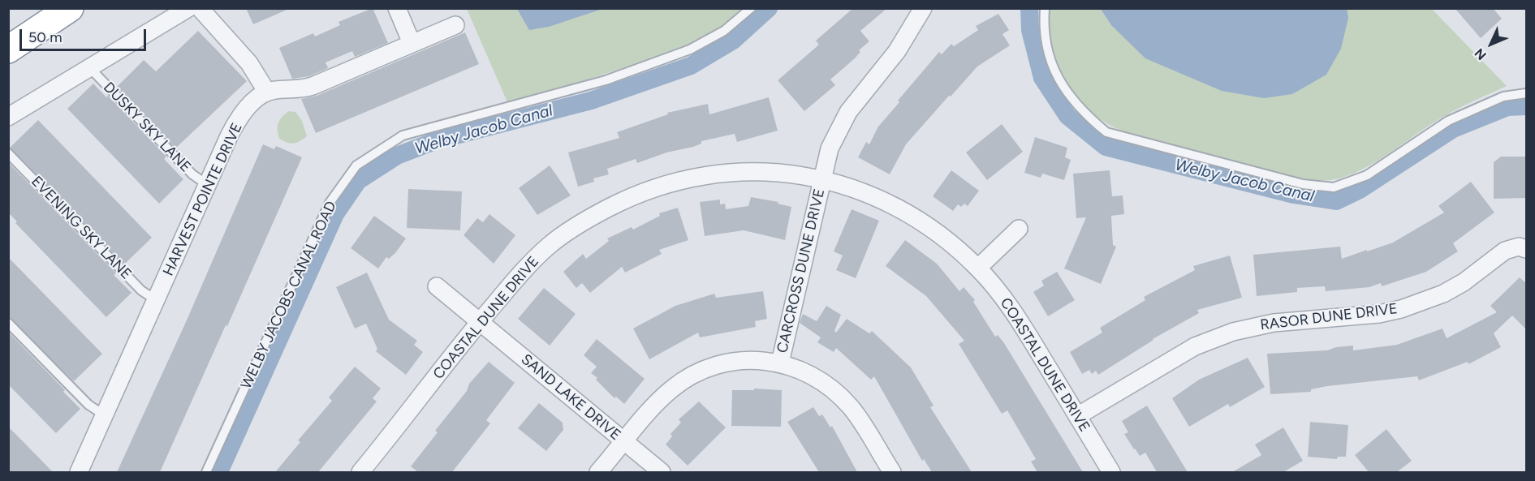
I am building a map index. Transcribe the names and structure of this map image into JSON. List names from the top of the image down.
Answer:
{
  "streets": {
    "street": [
      "HARVEST POINTE DRIVE",
      "CARCROSS DUNE DRIVE",
      "RASOR DUNE DRIVE",
      "COASTAL DUNE DRIVE",
      "SAND LAKE DRIVE"
    ],
    "lane": ["DUSKY SKY LANE", "EVENING SKY LANE", "WELBY JACOBS CANAL ROAD"]
  },
  "crossings": [
    ["DUSKY SKY LANE", "HARVEST POINTE DRIVE"],
    ["HARVEST POINTE DRIVE", "EVENING SKY LANE"],
    ["CARCROSS DUNE DRIVE", "COASTAL DUNE DRIVE"],
    ["RASOR DUNE DRIVE", "COASTAL DUNE DRIVE"],
    ["COASTAL DUNE DRIVE", "SAND LAKE DRIVE"]
  ],
  "water": ["Welby Jacob Canal"],
  "scale_bar": "50 m",
  "north": "bottom left"
}
